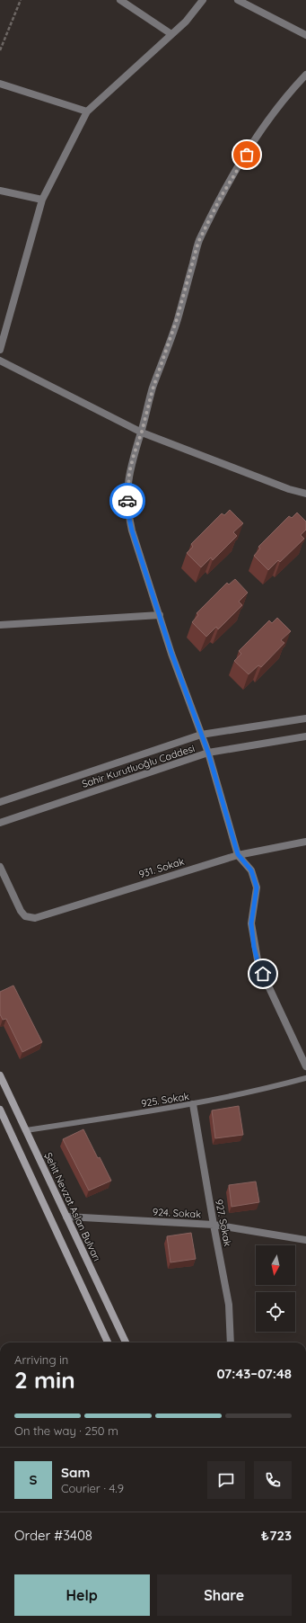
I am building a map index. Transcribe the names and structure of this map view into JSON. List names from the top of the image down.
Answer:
{
  "streets": {
    "main road": ["Şehit Nevzat Aslan Bulvarı"],
    "street": [
      "Sahir Kurutluoğlu Caddesi",
      "931. Sokak",
      "924. Sokak",
      "927. Sokak"
    ],
    "lane": ["925. Sokak"]
  },
  "crossings": [
    ["925. Sokak", "Şehit Nevzat Aslan Bulvarı"],
    ["925. Sokak", "927. Sokak"],
    ["Şehit Nevzat Aslan Bulvarı", "924. Sokak"],
    ["924. Sokak", "927. Sokak"]
  ],
  "north": "bottom",
  "page": {
    "heading": ["2 min", "Arriving in", "07:43–07:48"],
    "panel": [
      "Sam",
      "Courier · 4.9",
      "Order #3408",
      "₺723"
    ],
    "bar": "On the way · 250 m",
    "round": "S",
    "buttons": ["Help", "Share"]
  }
}
